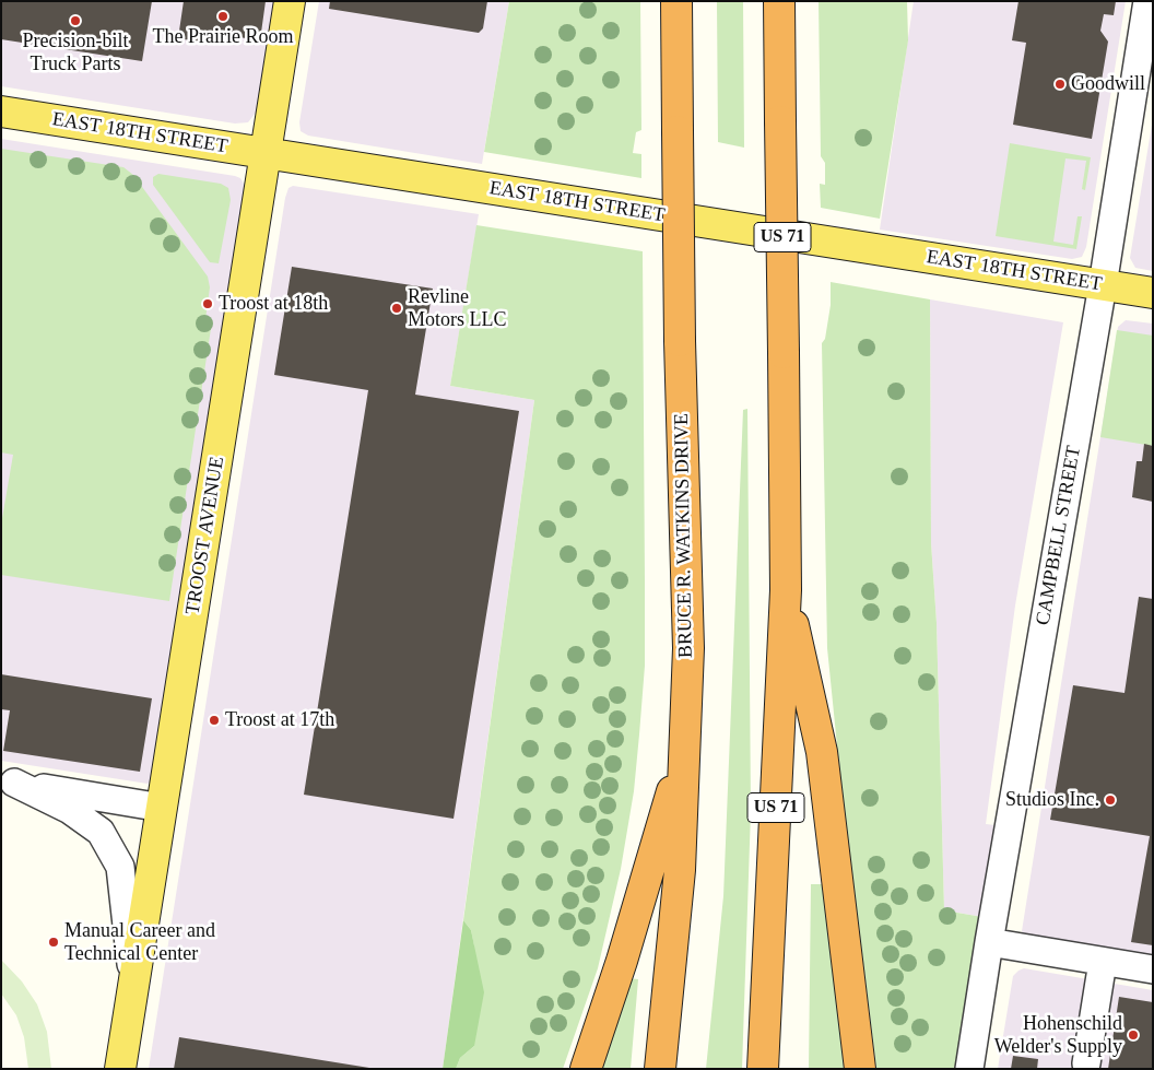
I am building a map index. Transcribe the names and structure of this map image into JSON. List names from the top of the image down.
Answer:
{
  "streets": {
    "highway": ["US 71", "BRUCE R. WATKINS DRIVE"],
    "main road": ["EAST 18TH STREET", "TROOST AVENUE"],
    "street": ["CAMPBELL STREET"]
  },
  "crossings": [
    ["EAST 18TH STREET", "TROOST AVENUE"],
    ["EAST 18TH STREET", "CAMPBELL STREET"]
  ],
  "places": [
    "The Prairie Room",
    "Precision-bilt Truck Parts",
    "Goodwill",
    "Troost at 18th",
    "Revline Motors LLC",
    "Troost at 17th",
    "Studios Inc.",
    "Manual Career and Technical Center",
    "Hohenschild Welder's Supply"
  ]
}
